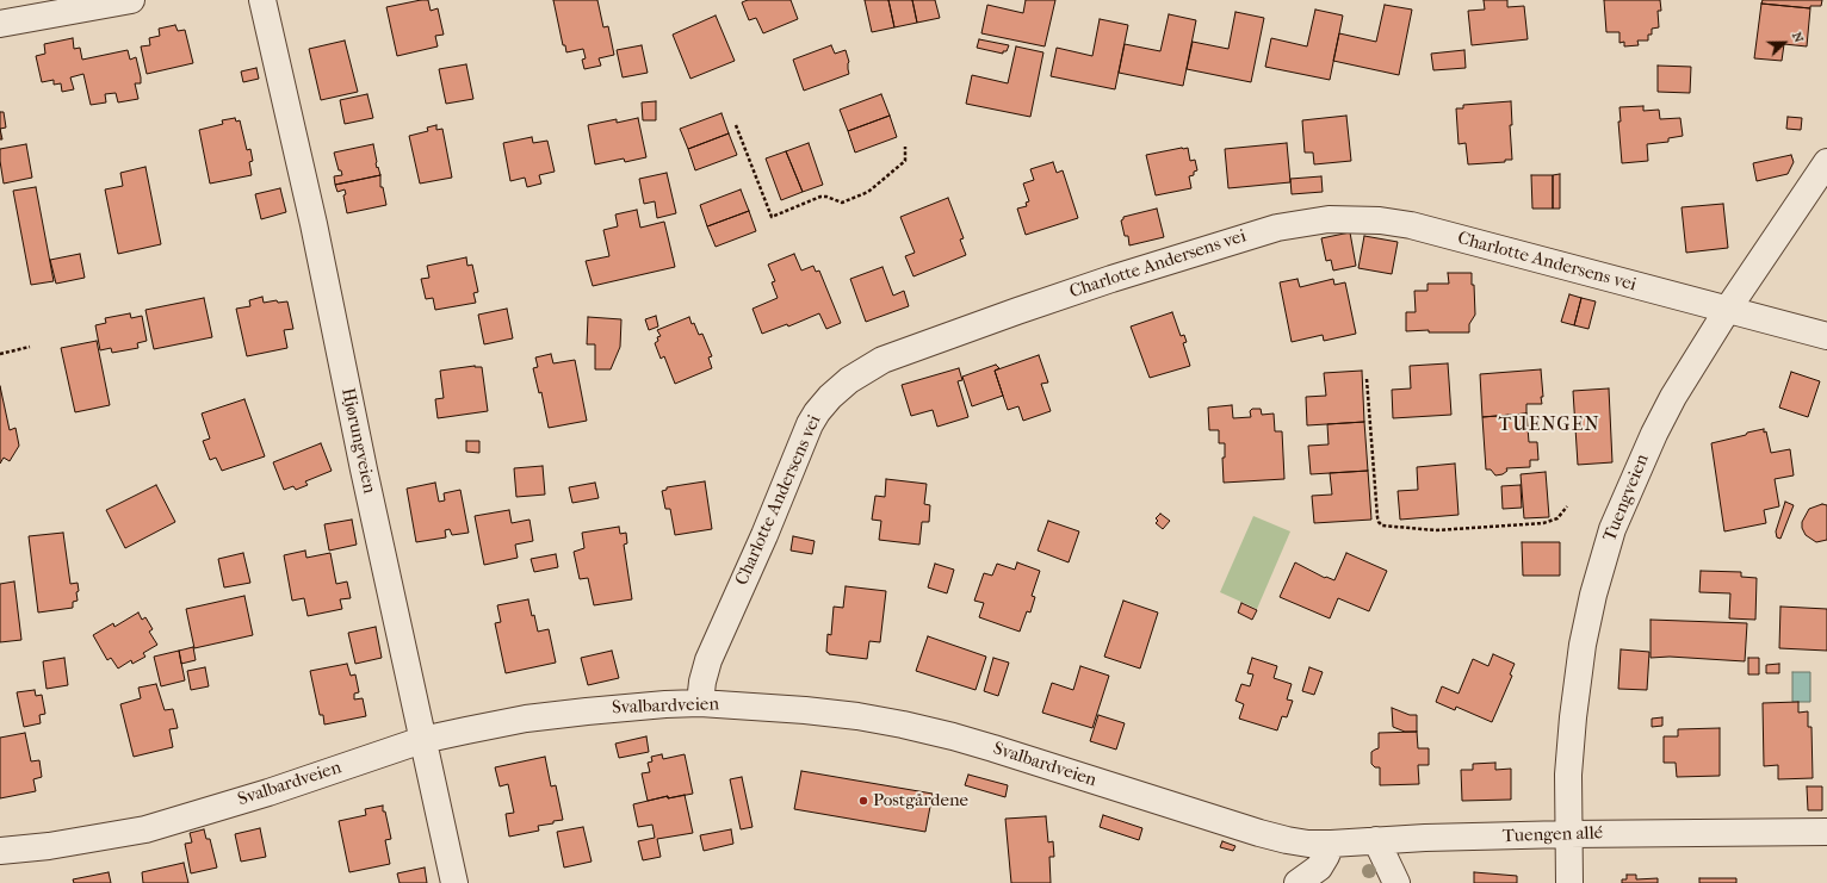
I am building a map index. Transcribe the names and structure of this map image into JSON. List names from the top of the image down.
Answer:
{
  "streets": {
    "street": [
      "Charlotte Andersens vei",
      "Hjørungveien",
      "Tuengveien",
      "Svalbardveien",
      "Tuengen allé"
    ]
  },
  "crossings": [
    ["Charlotte Andersens vei", "Tuengveien"],
    ["Charlotte Andersens vei", "Svalbardveien"],
    ["Hjørungveien", "Svalbardveien"],
    ["Tuengveien", "Tuengen allé"],
    ["Svalbardveien", "Tuengen allé"]
  ],
  "districts": ["TUENGEN"],
  "places": ["Postgårdene"],
  "north": "right"
}
